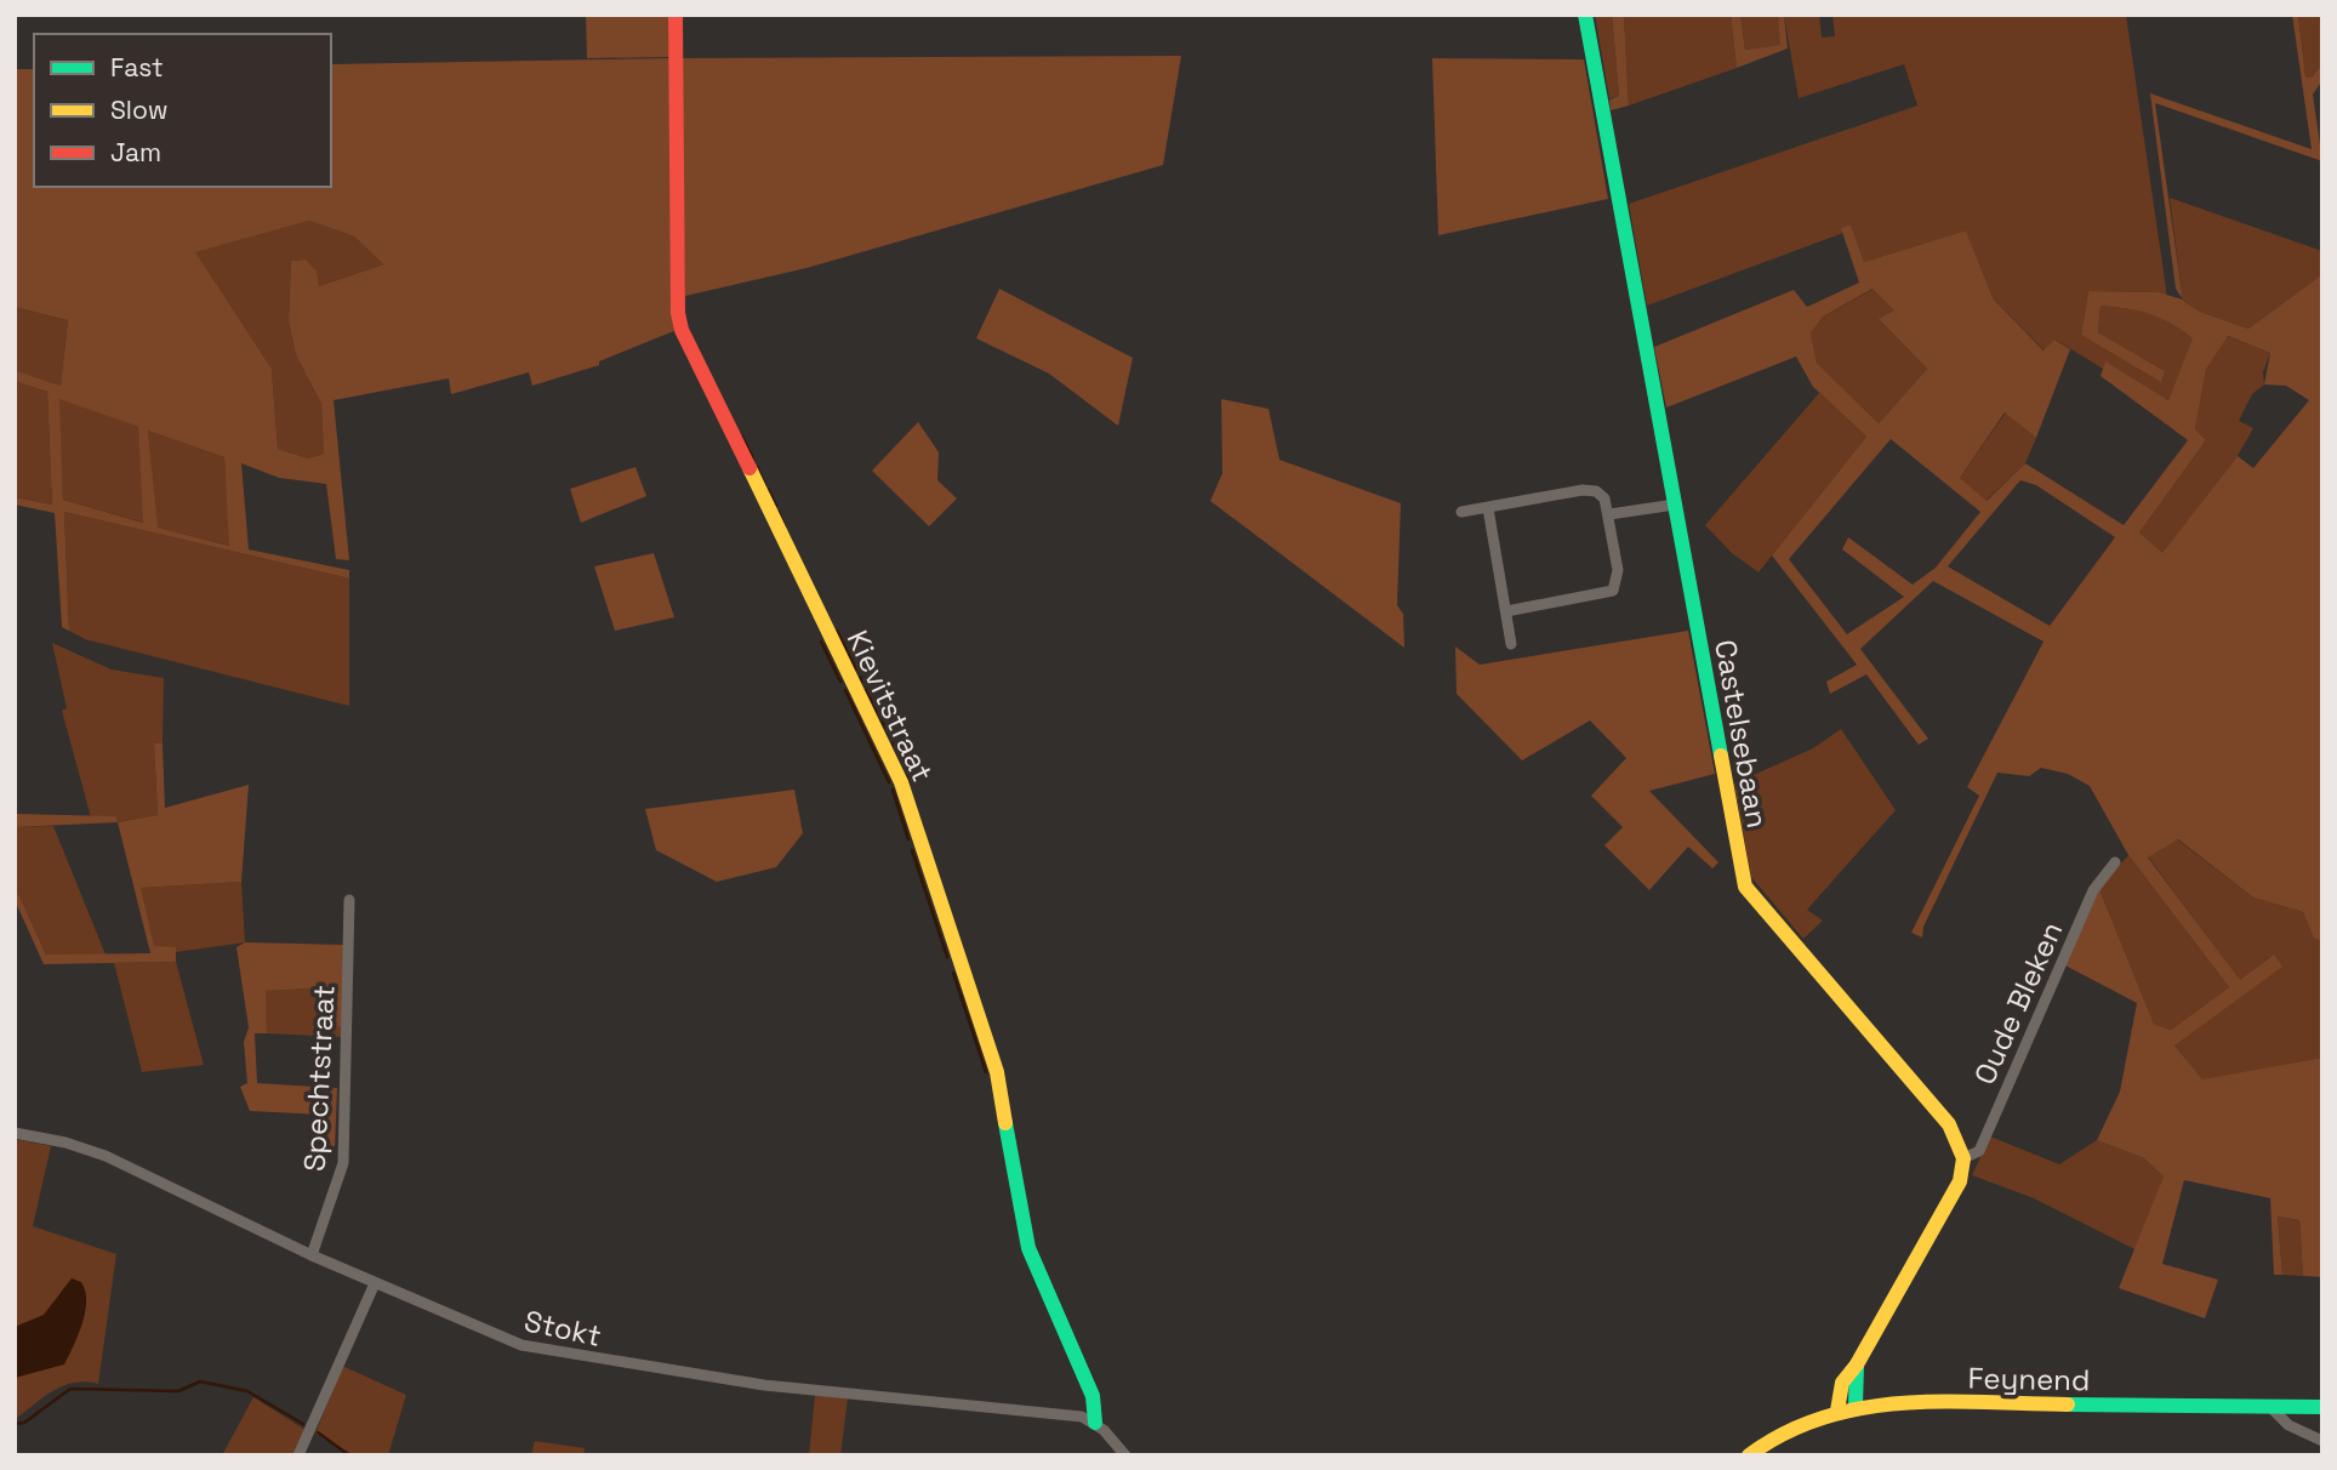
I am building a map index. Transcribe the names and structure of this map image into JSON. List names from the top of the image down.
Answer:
{
  "streets": {
    "street": [
      "Kievitstraat",
      "Castelsebaan",
      "Oude Bleken",
      "Spechtstraat",
      "Stokt",
      "Feynend"
    ]
  },
  "crossings": [
    ["Kievitstraat", "Stokt"],
    ["Castelsebaan", "Oude Bleken"],
    ["Spechtstraat", "Stokt"]
  ],
  "legend": ["Fast", "Slow", "Jam"]
}
